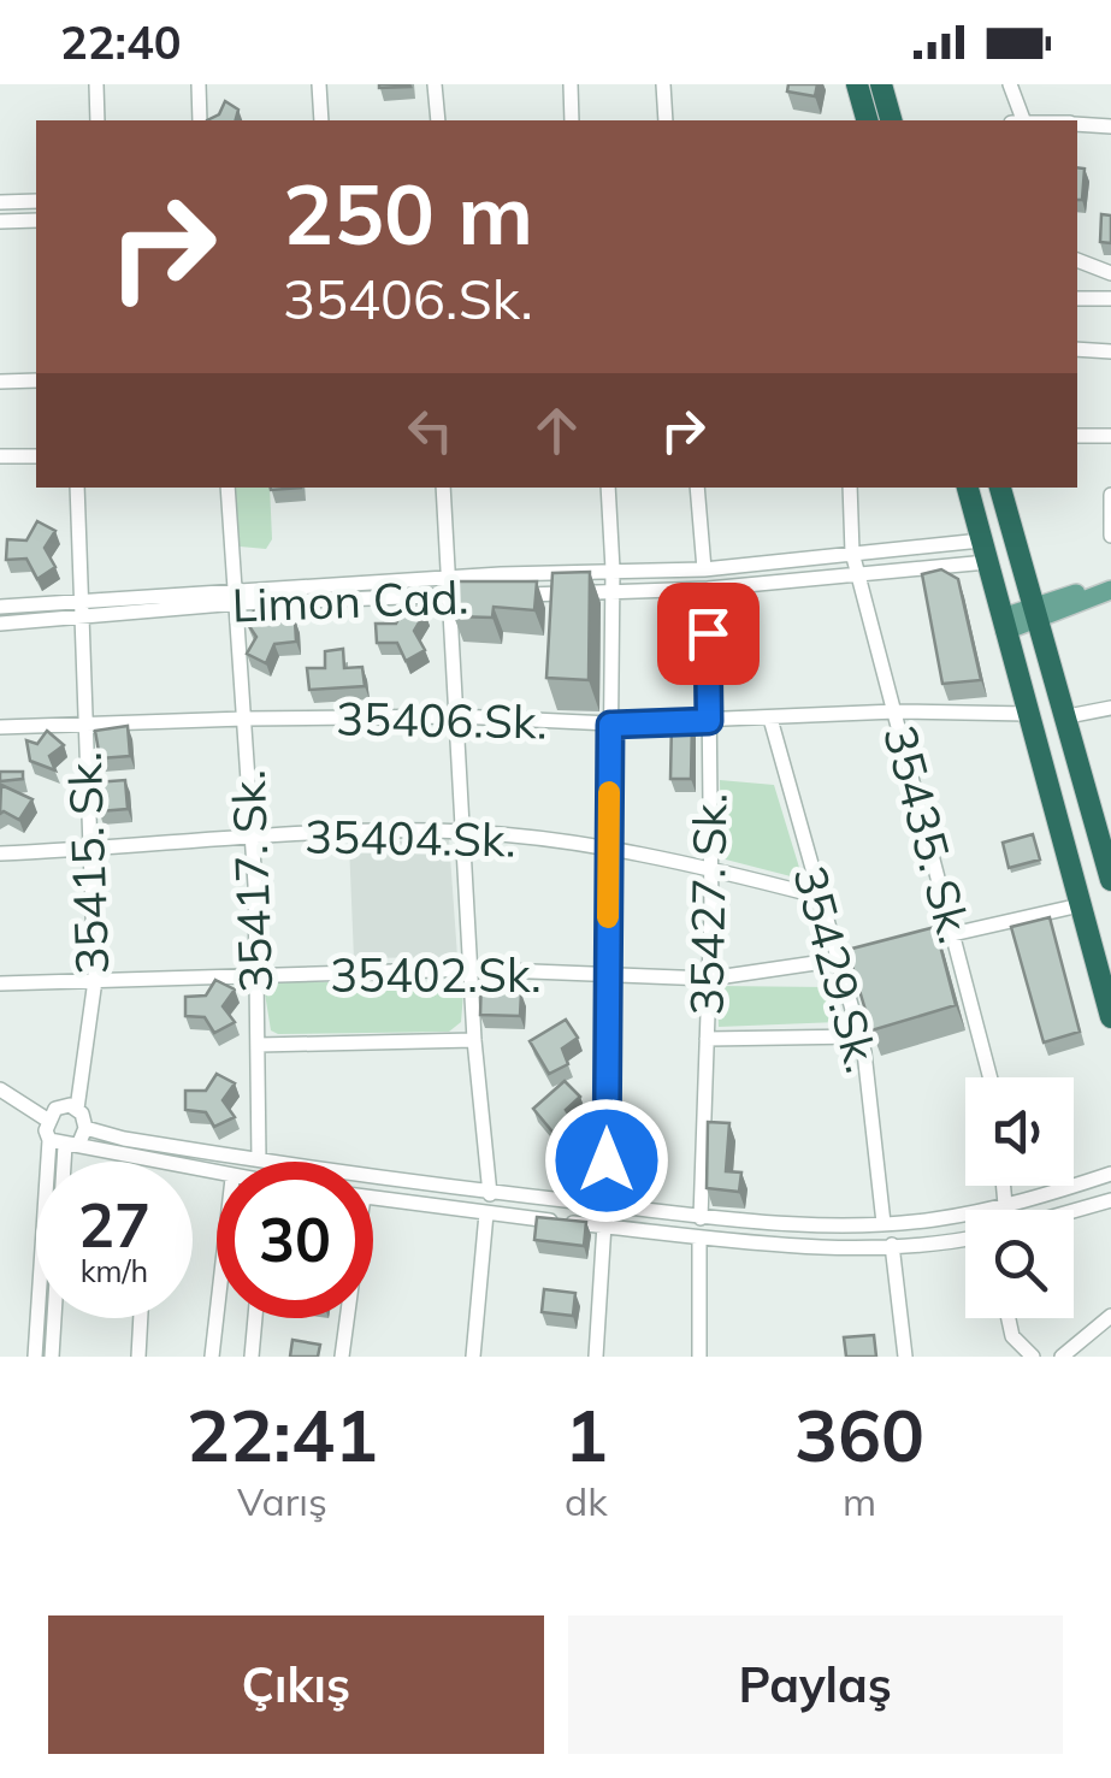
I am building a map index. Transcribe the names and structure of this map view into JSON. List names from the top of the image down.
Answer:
{
  "streets": {
    "street": [
      "Limon Cad.",
      "35406.Sk.",
      "35435. Sk.",
      "35404.Sk.",
      "35415. Sk.",
      "35417. Sk.",
      "35427. Sk.",
      "35429.Sk.",
      "35402.Sk."
    ]
  },
  "crossings": [
    ["Limon Cad.", "35435. Sk."],
    ["Limon Cad.", "35415. Sk."],
    ["Limon Cad.", "35417. Sk."],
    ["Limon Cad.", "35427. Sk."],
    ["35406.Sk.", "35435. Sk."],
    ["35406.Sk.", "35415. Sk."],
    ["35406.Sk.", "35417. Sk."],
    ["35406.Sk.", "35427. Sk."],
    ["35406.Sk.", "35429.Sk."],
    ["35404.Sk.", "35415. Sk."],
    ["35404.Sk.", "35417. Sk."],
    ["35404.Sk.", "35427. Sk."],
    ["35404.Sk.", "35429.Sk."],
    ["35415. Sk.", "35402.Sk."],
    ["35417. Sk.", "35402.Sk."],
    ["35427. Sk.", "35402.Sk."],
    ["35429.Sk.", "35402.Sk."]
  ],
  "page": {
    "status": "22:40",
    "turn": ["250 m", "35406.Sk."],
    "speed": "27 km/h",
    "limit": "30",
    "eta": [
      "22:41",
      "Varış",
      "1",
      "dk",
      "360",
      "m"
    ],
    "buttons": ["Çıkış", "Paylaş"]
  }
}
